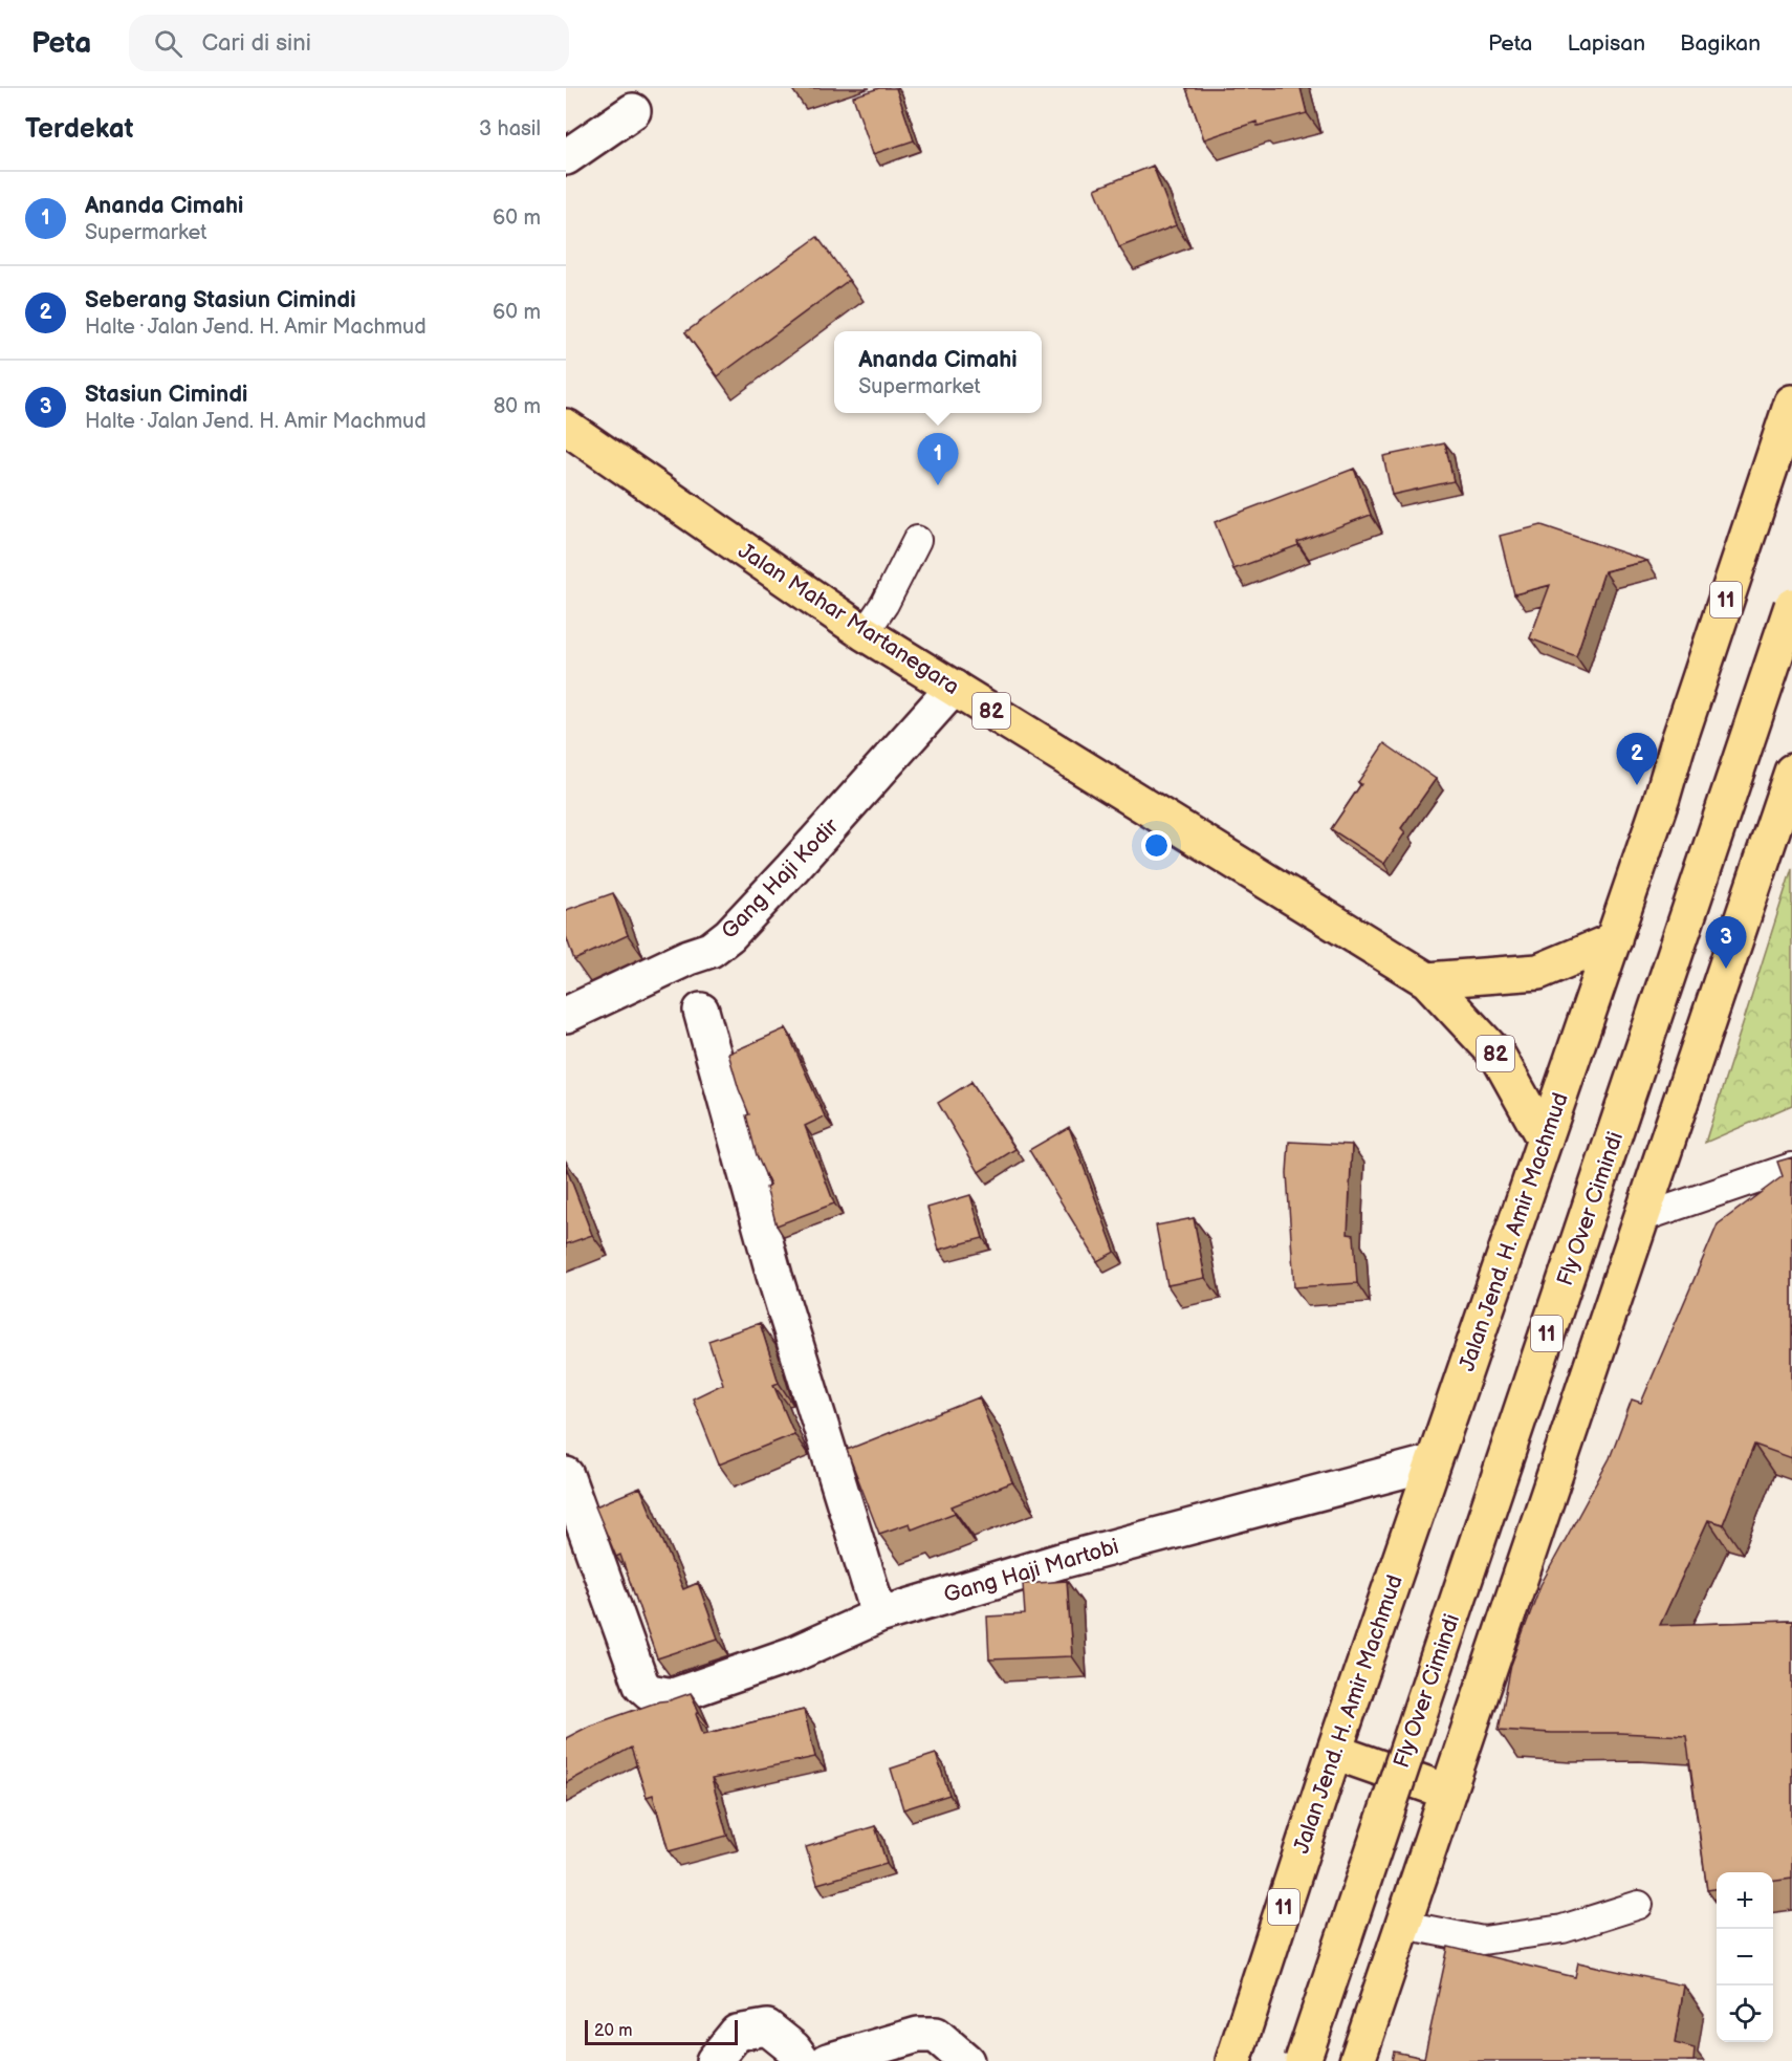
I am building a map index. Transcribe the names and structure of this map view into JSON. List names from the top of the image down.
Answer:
{
  "streets": {
    "main road": [
      "11",
      "Jalan Mahar Martanegara",
      "82",
      "Fly Over Cimindi",
      "Jalan Jend. H. Amir Machmud"
    ],
    "street": ["Gang Haji Kodir", "Gang Haji Martobi"]
  },
  "crossings": [
    ["Jalan Mahar Martanegara", "Gang Haji Kodir"],
    ["Jalan Mahar Martanegara", "Jalan Jend. H. Amir Machmud"],
    ["Jalan Jend. H. Amir Machmud", "Gang Haji Martobi"]
  ],
  "scale_bar": "20 m",
  "page": {
    "header": "Peta",
    "search": "Cari di sini",
    "nav": ["Peta", "Lapisan", "Bagikan"],
    "heading": ["Terdekat", "3 hasil"],
    "list": [
      {
        "mark": "1",
        "name": "Ananda Cimahi",
        "note": "Supermarket",
        "value": "60 m"
      },
      {
        "mark": "2",
        "name": "Seberang Stasiun Cimindi",
        "note": "Halte · Jalan Jend. H. Amir Machmud",
        "value": "60 m"
      },
      {
        "mark": "3",
        "name": "Stasiun Cimindi",
        "note": "Halte · Jalan Jend. H. Amir Machmud",
        "value": "80 m"
      }
    ],
    "popup": ["Ananda Cimahi", "Supermarket"],
    "pins": ["1", "2", "3"],
    "map_buttons": ["+", "−"],
    "scale": "20 m"
  }
}
